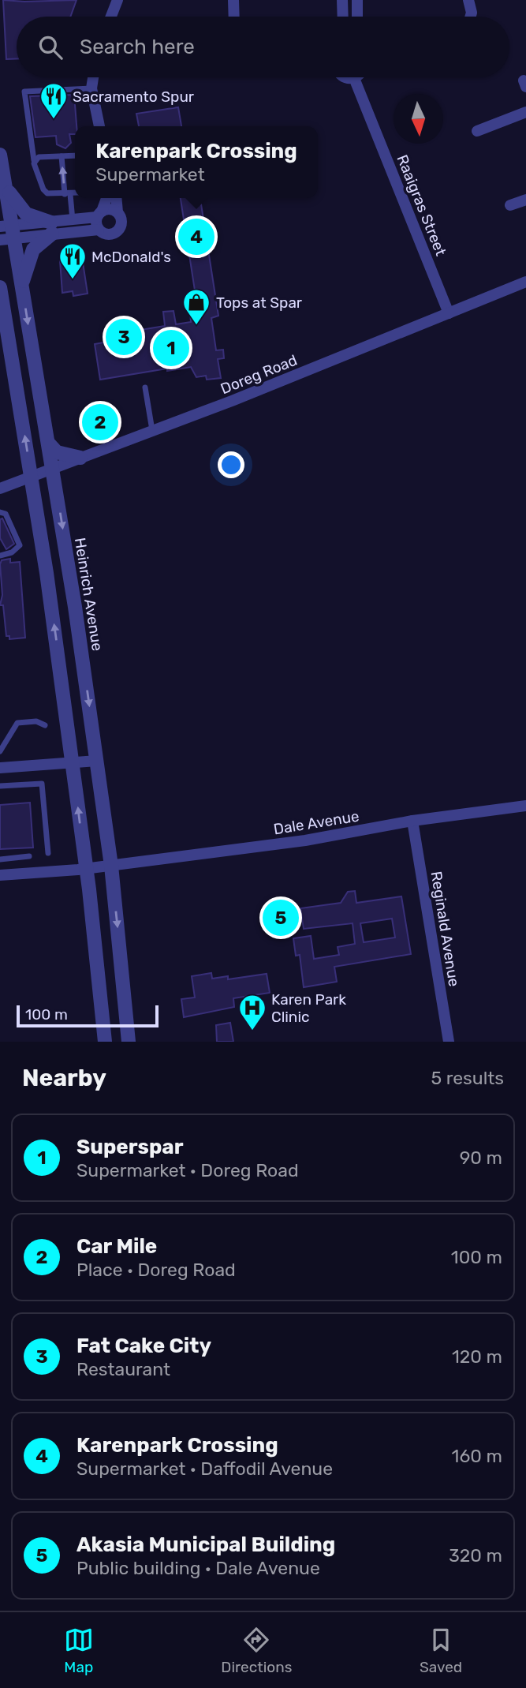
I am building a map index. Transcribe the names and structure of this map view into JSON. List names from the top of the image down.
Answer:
{
  "streets": {
    "street": [
      "Raaigras Street",
      "Doreg Road",
      "Heinrich Avenue",
      "Dale Avenue",
      "Reginald Avenue"
    ]
  },
  "crossings": [
    ["Raaigras Street", "Doreg Road"],
    ["Doreg Road", "Heinrich Avenue"],
    ["Heinrich Avenue", "Dale Avenue"],
    ["Dale Avenue", "Reginald Avenue"]
  ],
  "places": {
    "restaurant": ["Sacramento Spur", "McDonald's"],
    "shop": ["Tops at Spar"],
    "hospital": ["Karen Park Clinic"]
  },
  "scale_bar": "100 m",
  "north": "bottom",
  "page": {
    "search": "Search here",
    "popup": ["Karenpark Crossing", "Supermarket"],
    "pins": [
      "4",
      "3",
      "1",
      "2",
      "5"
    ],
    "scale": "100 m",
    "heading": ["Nearby", "5 results"],
    "list": [
      {
        "mark": "1",
        "name": "Superspar",
        "note": "Supermarket · Doreg Road",
        "value": "90 m"
      },
      {
        "mark": "2",
        "name": "Car Mile",
        "note": "Place · Doreg Road",
        "value": "100 m"
      },
      {
        "mark": "3",
        "name": "Fat Cake City",
        "note": "Restaurant",
        "value": "120 m"
      },
      {
        "mark": "4",
        "name": "Karenpark Crossing",
        "note": "Supermarket · Daffodil Avenue",
        "value": "160 m"
      },
      {
        "mark": "5",
        "name": "Akasia Municipal Building",
        "note": "Public building · Dale Avenue",
        "value": "320 m"
      }
    ],
    "nav": ["Map", "Directions", "Saved"]
  }
}
